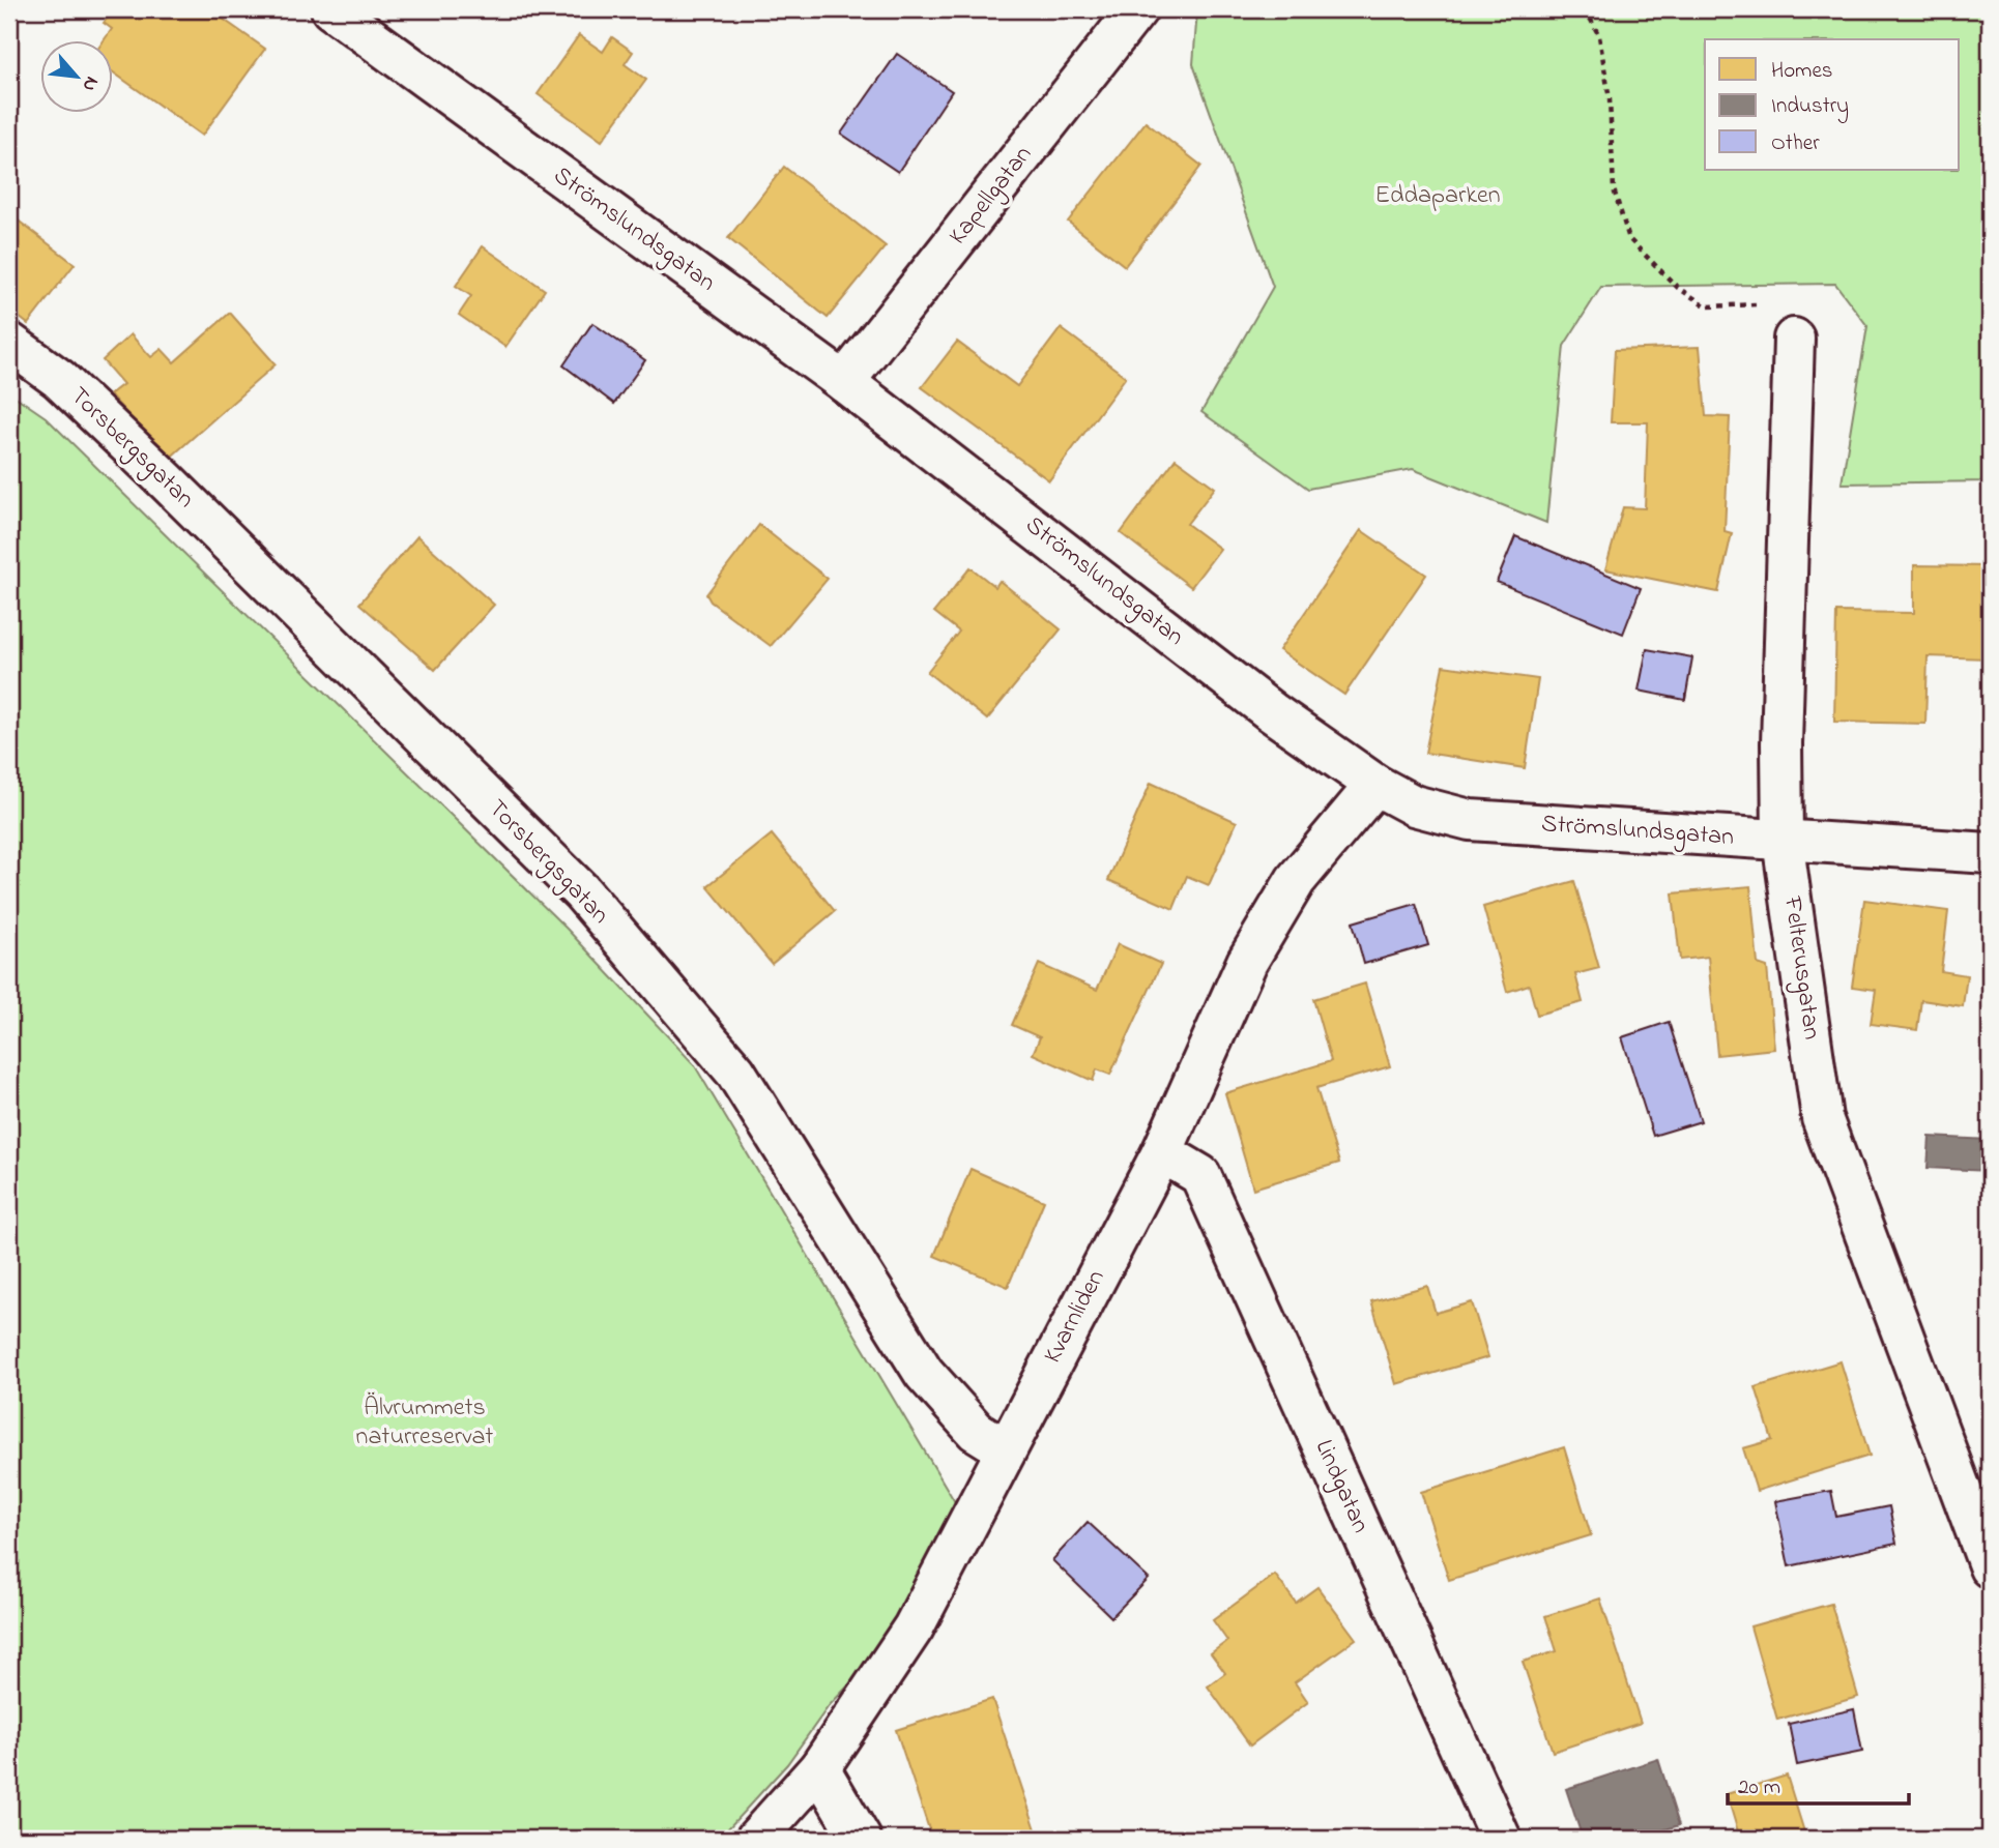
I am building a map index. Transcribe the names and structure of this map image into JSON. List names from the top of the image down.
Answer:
{
  "streets": {
    "street": [
      "Kapellgatan",
      "Strömslundsgatan",
      "Torsbergsgatan",
      "Felterusgatan",
      "Kvarnliden",
      "Lindgatan"
    ]
  },
  "crossings": [
    ["Kapellgatan", "Strömslundsgatan"],
    ["Strömslundsgatan", "Felterusgatan"],
    ["Strömslundsgatan", "Kvarnliden"],
    ["Torsbergsgatan", "Kvarnliden"],
    ["Kvarnliden", "Lindgatan"]
  ],
  "parks": ["Eddaparken", "Älvrummets naturreservat"],
  "legend": ["Homes", "Industry", "Other"],
  "scale_bar": "20 m",
  "north": "bottom right"
}
